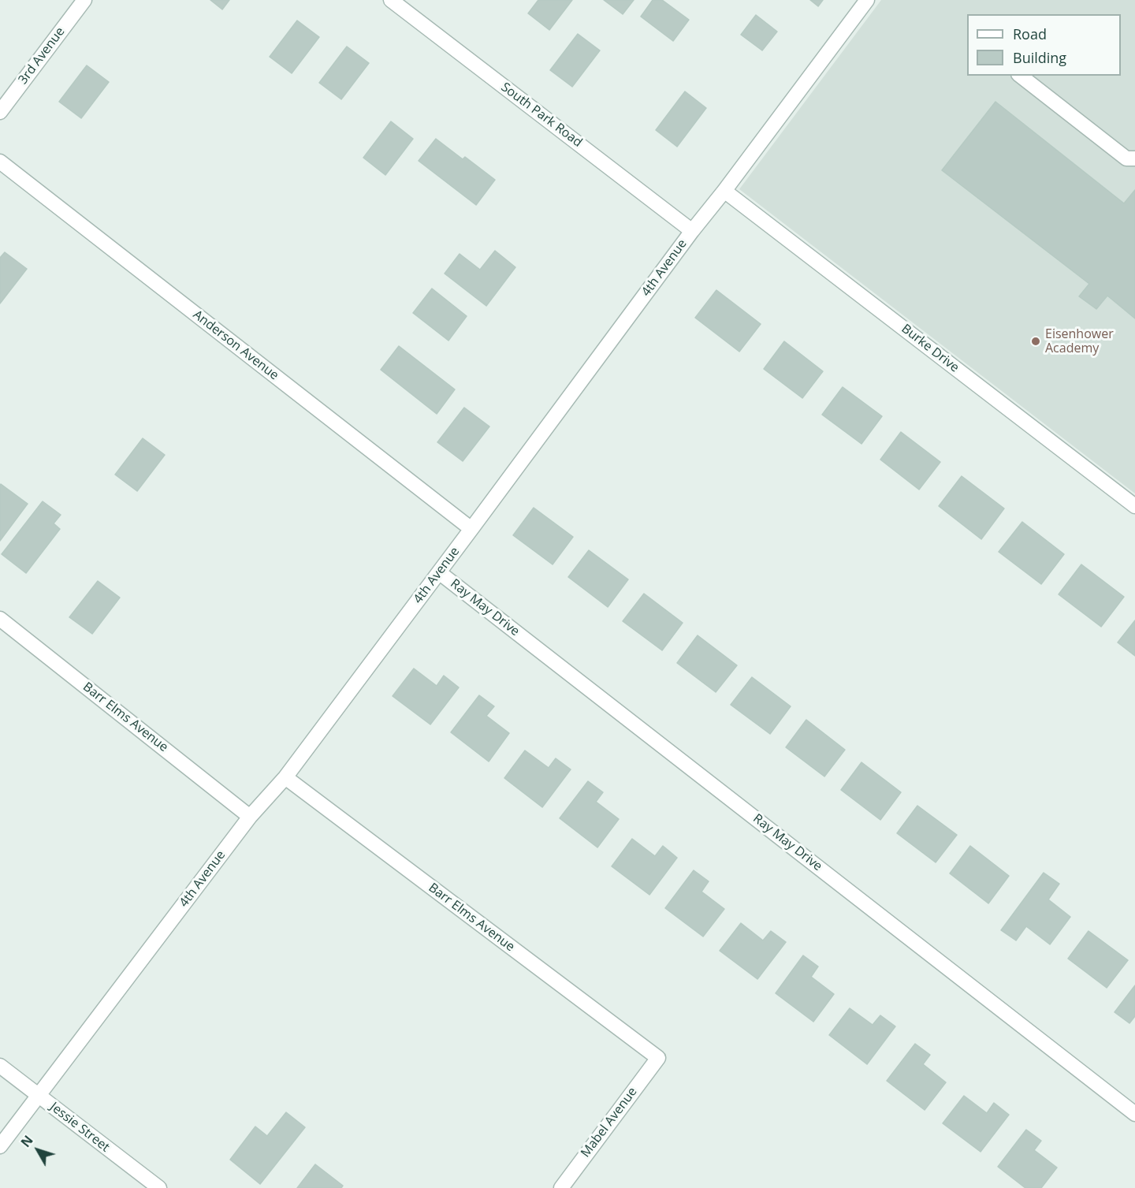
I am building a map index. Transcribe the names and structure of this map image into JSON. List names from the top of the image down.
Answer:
{
  "streets": {
    "street": [
      "3rd Avenue",
      "South Park Road",
      "4th Avenue",
      "Anderson Avenue",
      "Burke Drive",
      "Ray May Drive",
      "Barr Elms Avenue",
      "Mabel Avenue",
      "Jessie Street"
    ]
  },
  "crossings": [
    ["South Park Road", "4th Avenue"],
    ["4th Avenue", "Anderson Avenue"],
    ["4th Avenue", "Burke Drive"],
    ["4th Avenue", "Ray May Drive"],
    ["4th Avenue", "Barr Elms Avenue"],
    ["4th Avenue", "Jessie Street"],
    ["Barr Elms Avenue", "Mabel Avenue"]
  ],
  "places": ["Eisenhower Academy"],
  "legend": ["Road", "Building"],
  "north": "top left"
}
